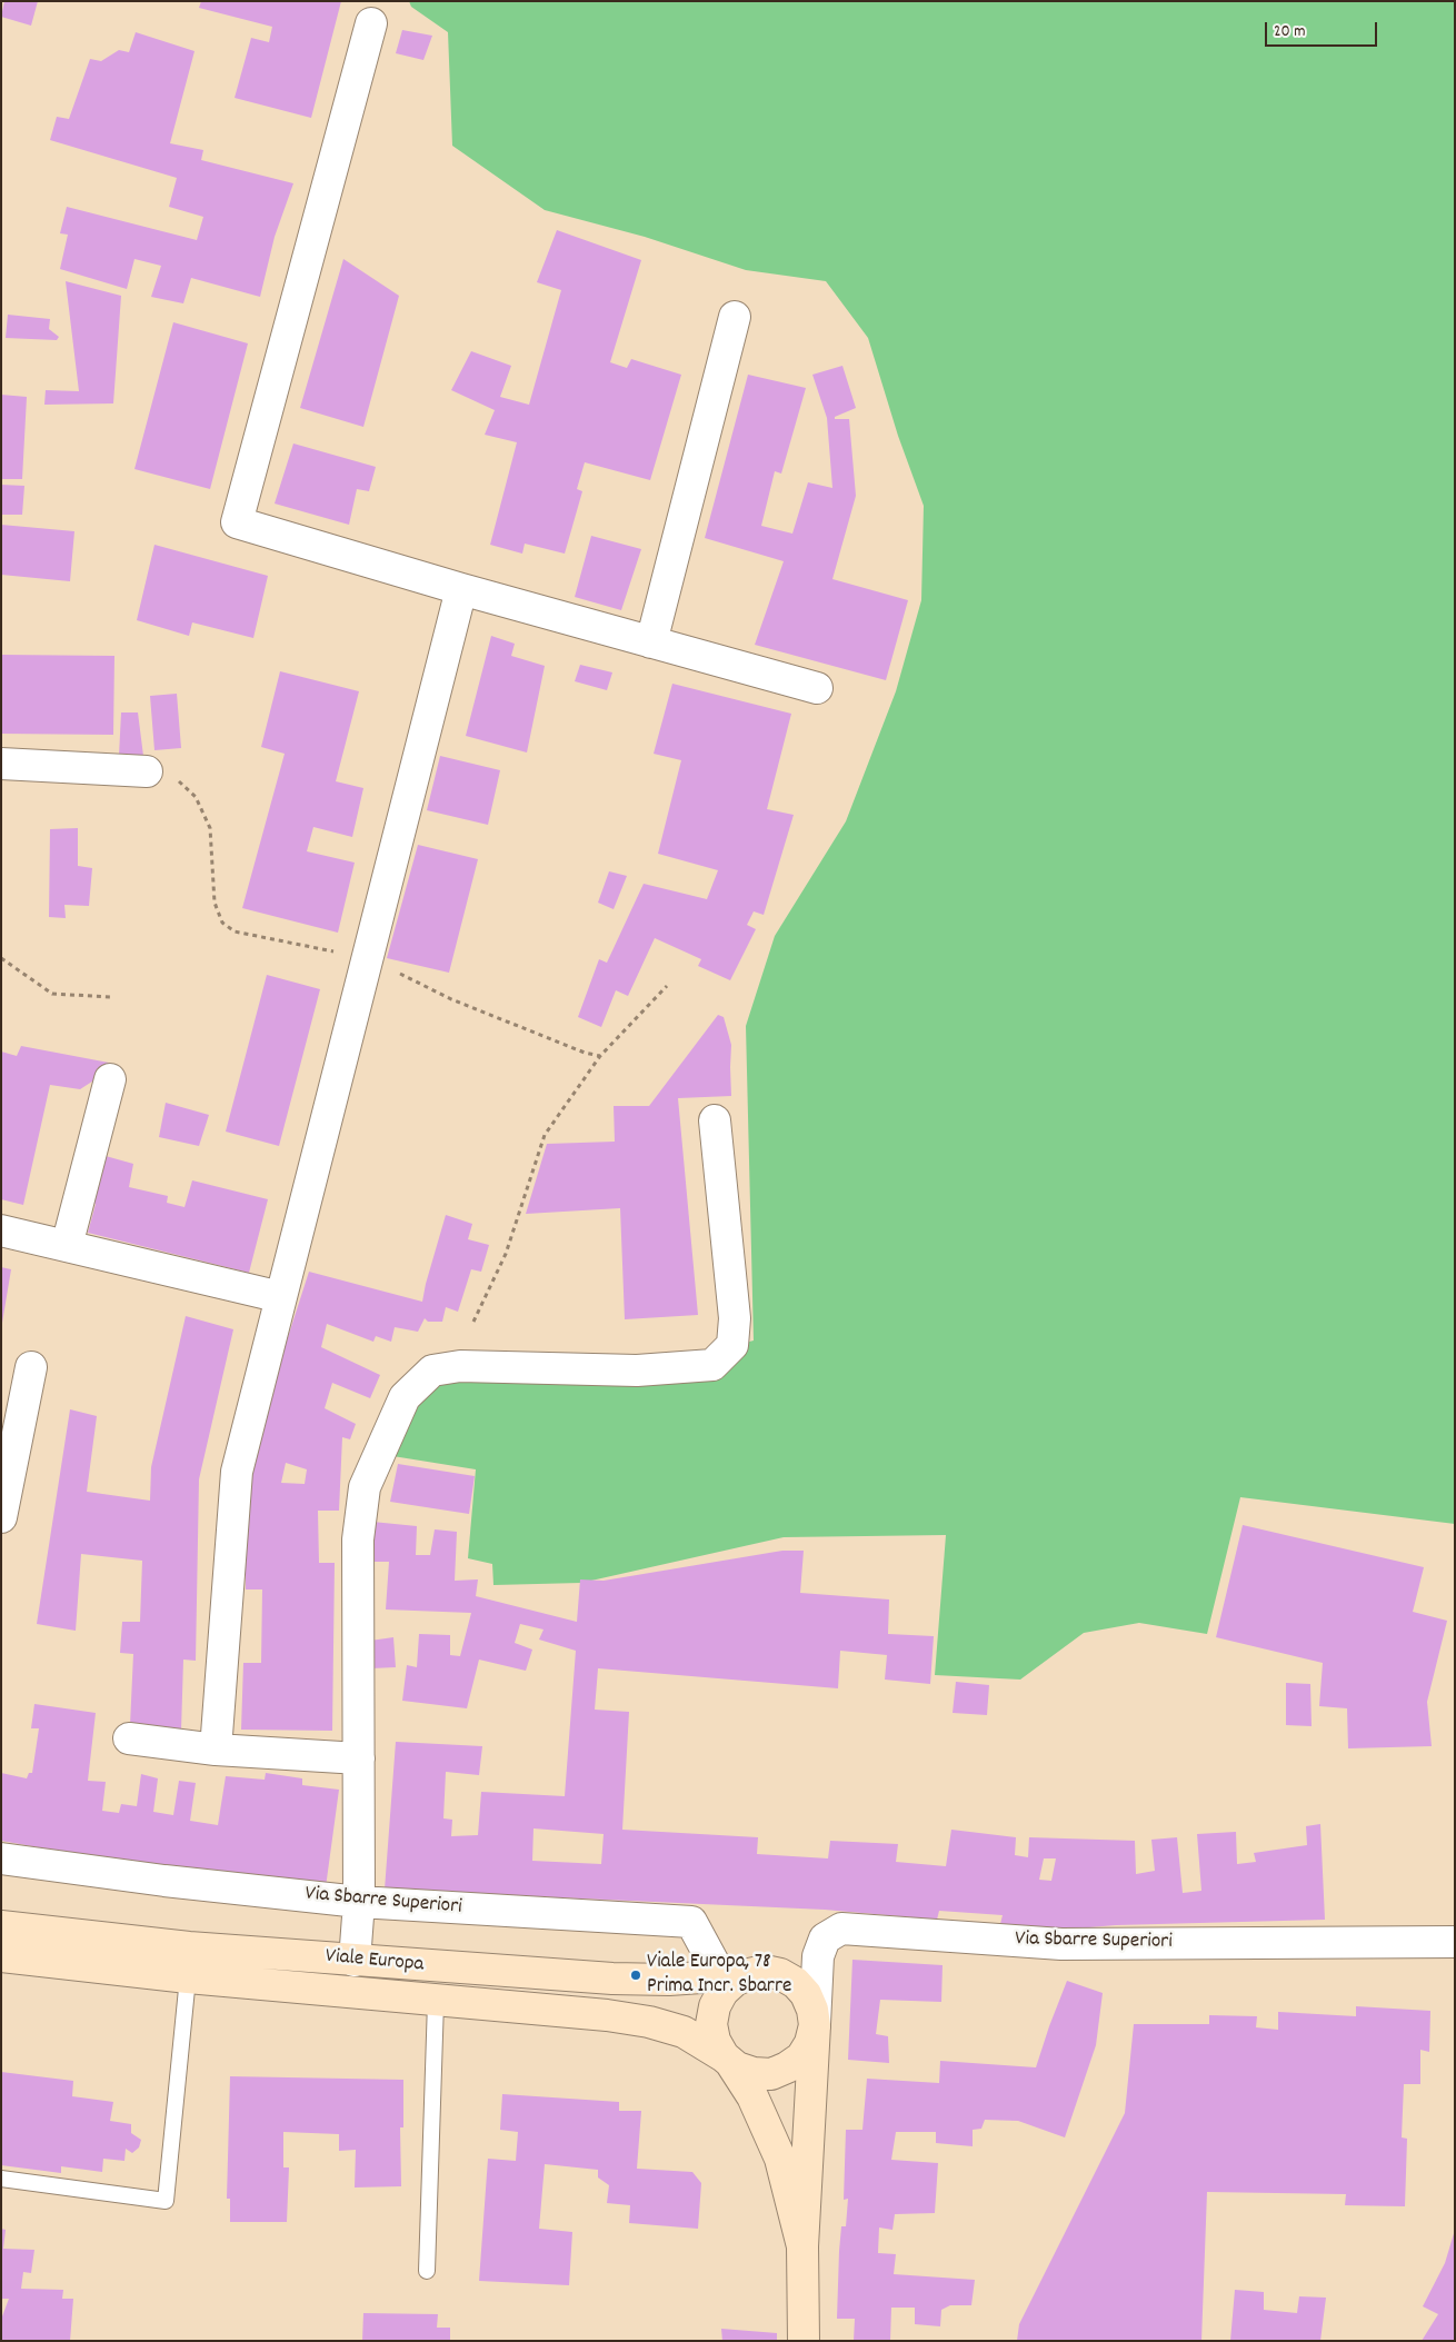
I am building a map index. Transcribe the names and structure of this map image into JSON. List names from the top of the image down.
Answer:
{
  "streets": {
    "main road": ["Viale Europa"],
    "street": ["Via Sbarre Superiori"]
  },
  "crossings": [
    ["Via Sbarre Superiori", "Viale Europa"]
  ],
  "places": ["Viale Europa, 78 Prima Incr. Sbarre"],
  "scale_bar": "20 m"
}
